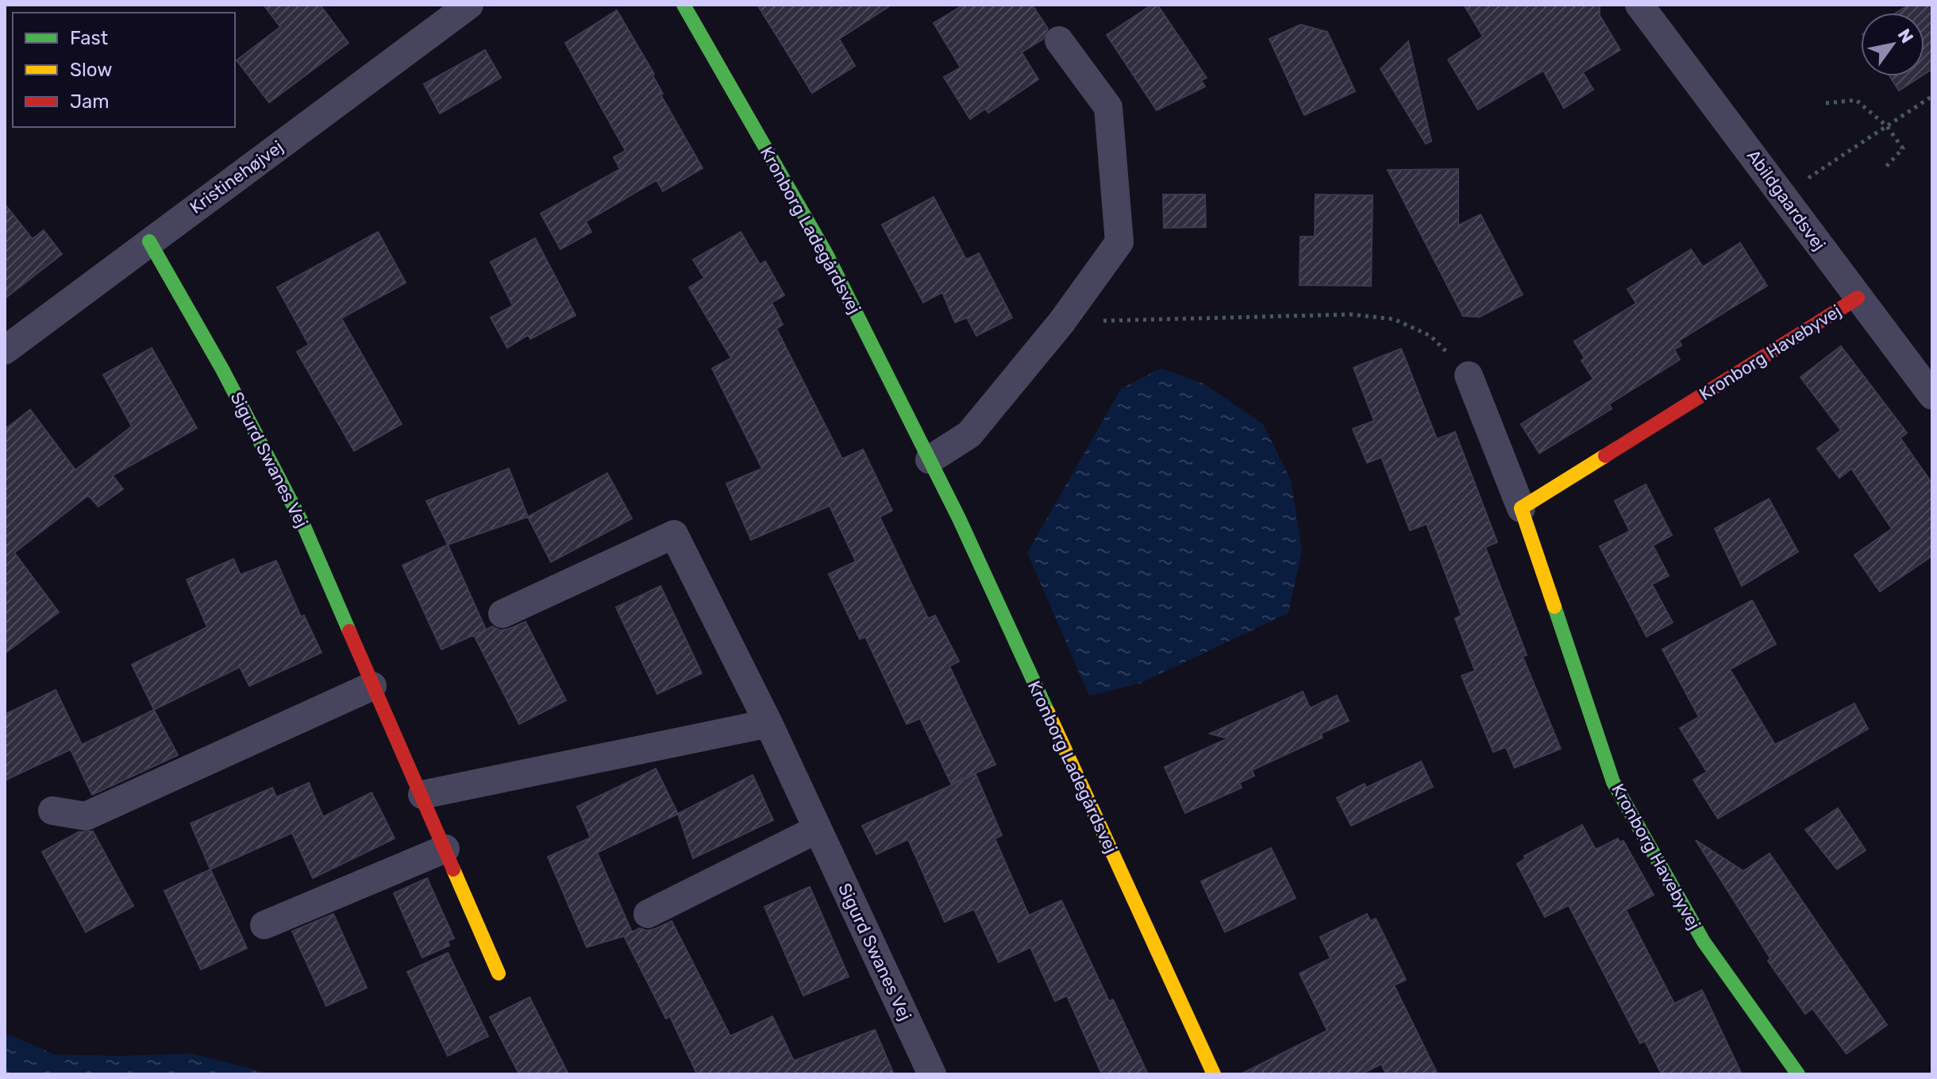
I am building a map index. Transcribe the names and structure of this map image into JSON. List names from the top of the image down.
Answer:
{
  "streets": {
    "street": [
      "Kristinehøjvej",
      "Abildgaardsvej",
      "Kronborg Ladegårdsvej",
      "Kronborg Havebyvej",
      "Sigurd Swanes Vej"
    ]
  },
  "crossings": [
    ["Kristinehøjvej", "Sigurd Swanes Vej"],
    ["Abildgaardsvej", "Kronborg Havebyvej"]
  ],
  "legend": ["Fast", "Slow", "Jam"],
  "north": "top right"
}
